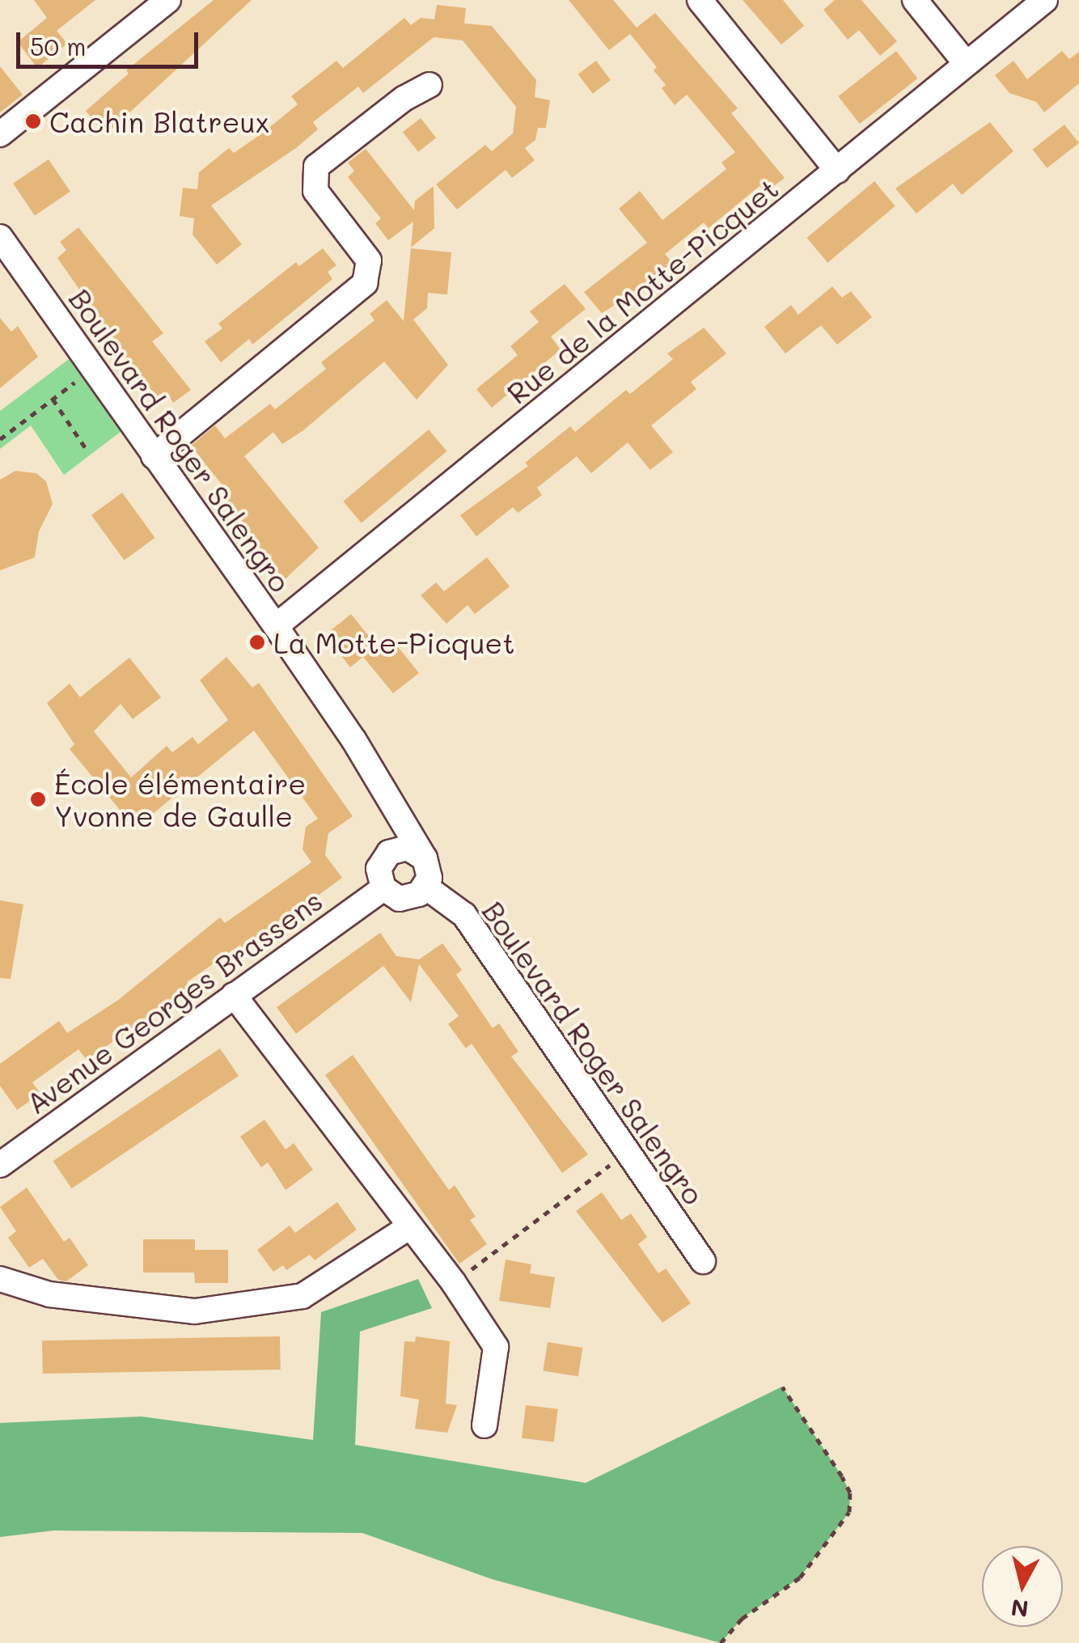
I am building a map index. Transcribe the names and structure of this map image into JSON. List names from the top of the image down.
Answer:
{
  "streets": {
    "street": ["Rue de la Motte-Picquet", "Boulevard Roger Salengro", "Avenue Georges Brassens"]
  },
  "crossings": [
    ["Rue de la Motte-Picquet", "Boulevard Roger Salengro"],
    ["Boulevard Roger Salengro", "Avenue Georges Brassens"]
  ],
  "places": ["Cachin Blatreux", "La Motte-Picquet", "École élémentaire Yvonne de Gaulle"],
  "scale_bar": "50 m",
  "north": "bottom"
}
